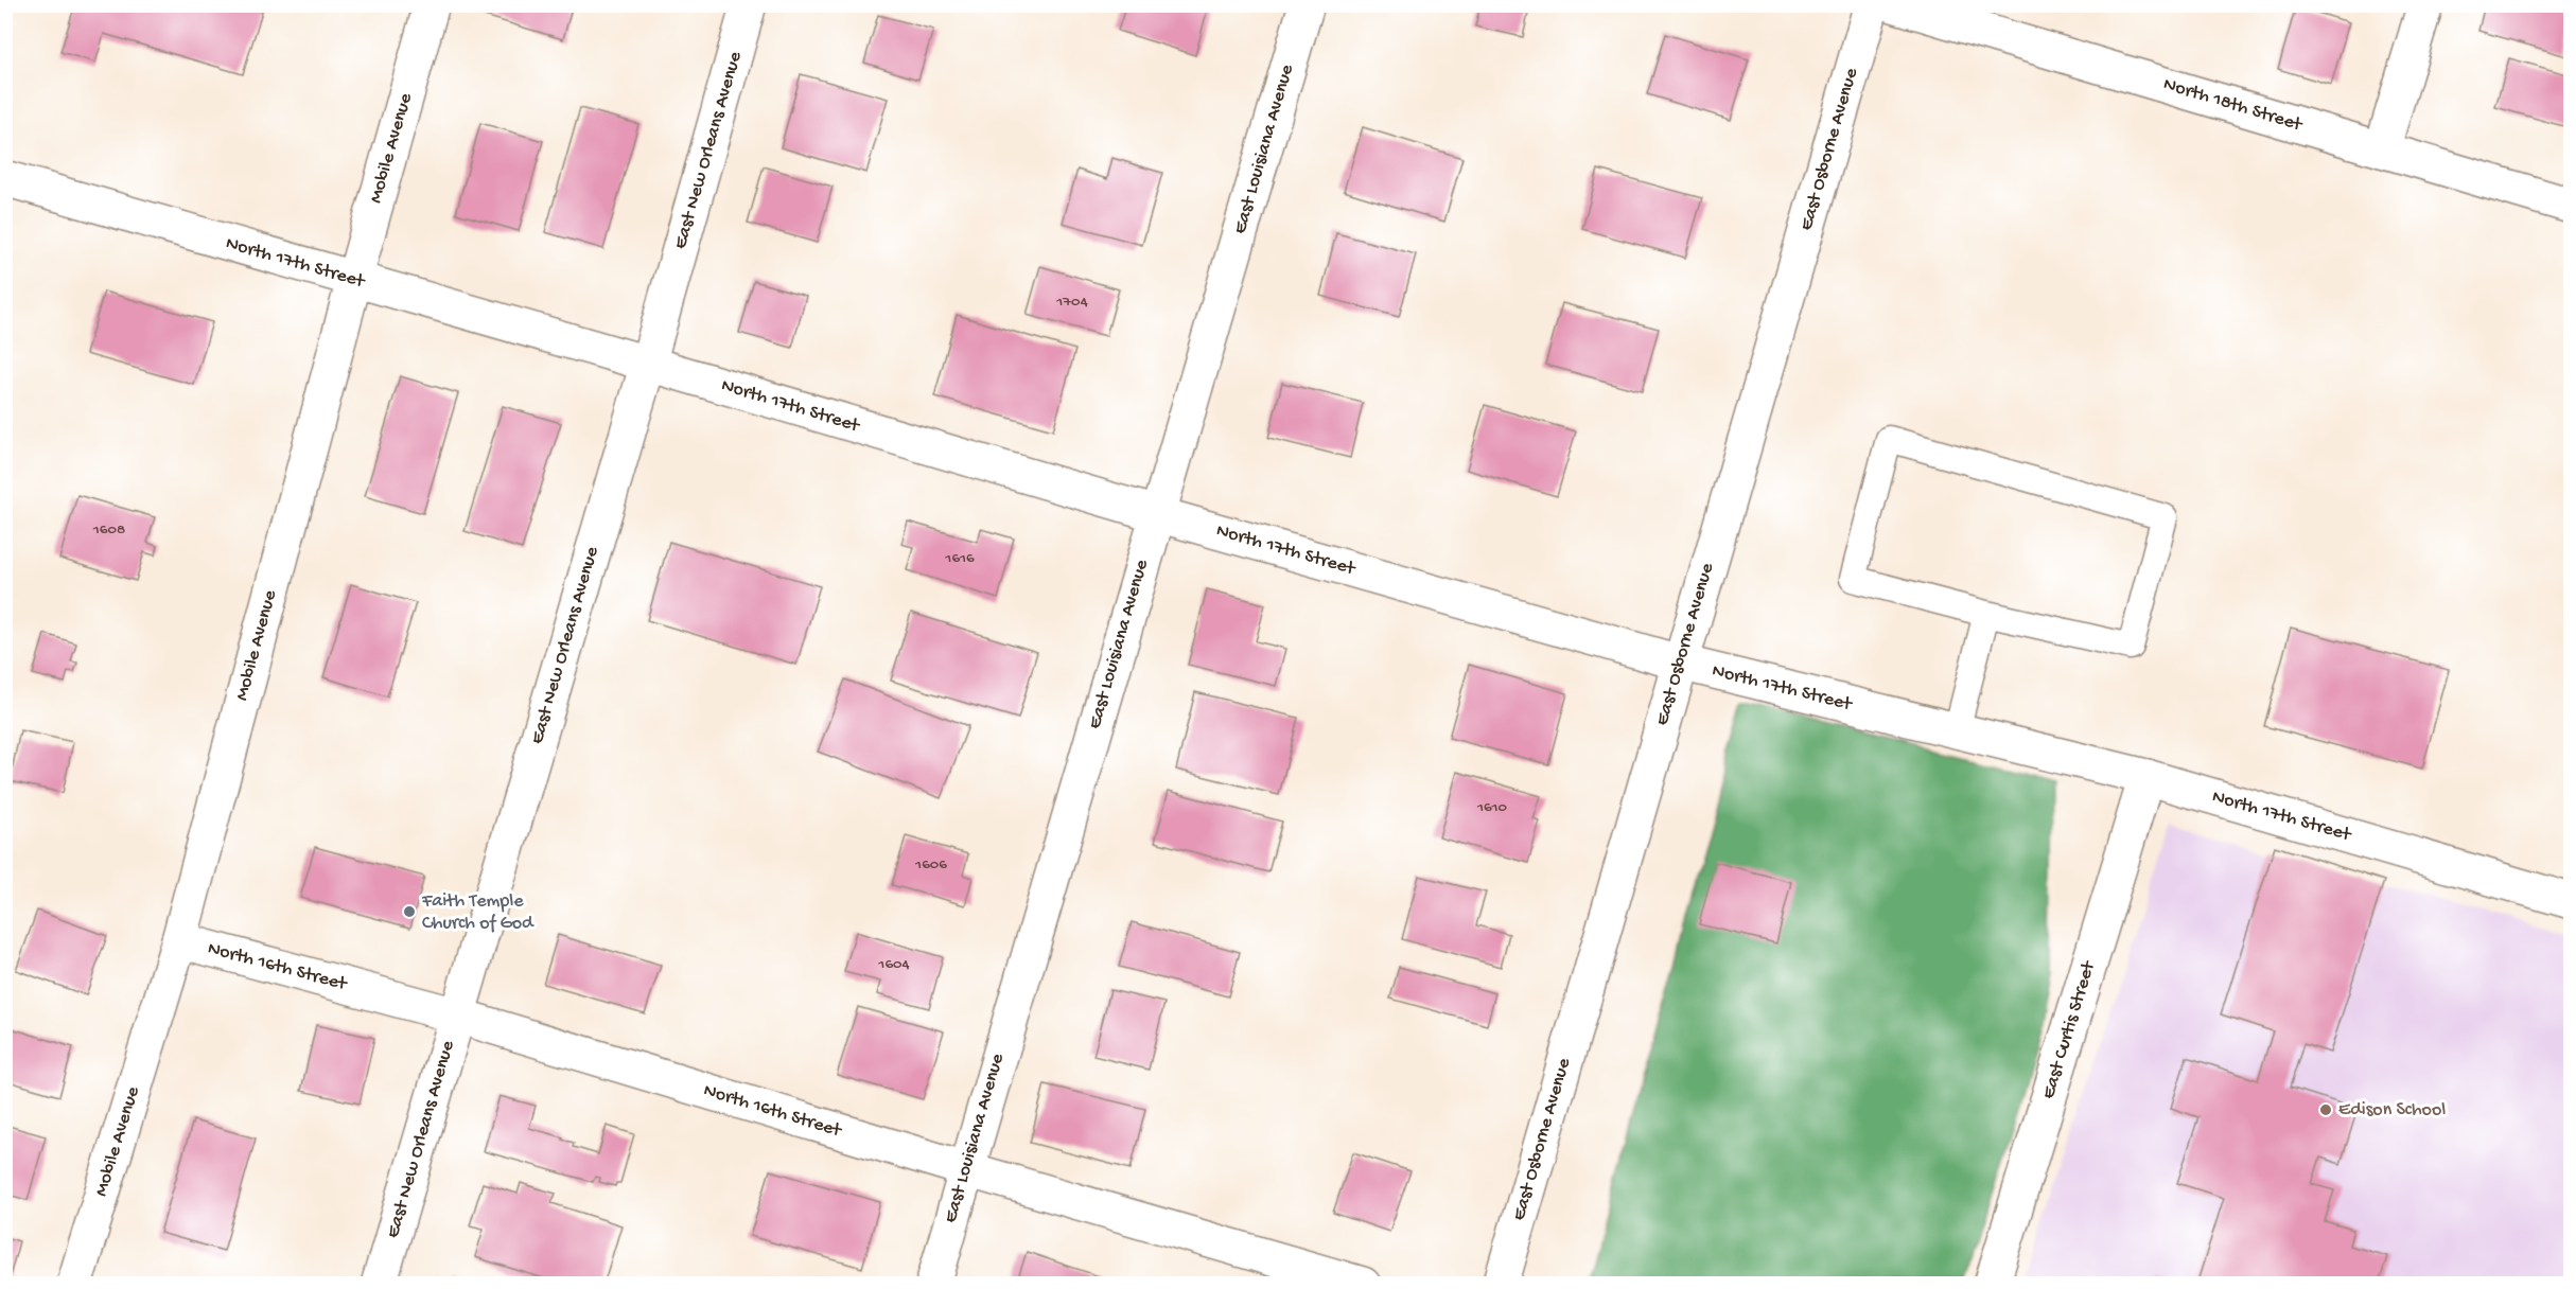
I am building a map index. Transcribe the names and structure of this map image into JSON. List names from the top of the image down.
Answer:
{
  "streets": {
    "street": [
      "North 18th Street",
      "Mobile Avenue",
      "East Louisiana Avenue",
      "East Osborne Avenue",
      "East New Orleans Avenue",
      "North 17th Street",
      "North 16th Street",
      "East Curtis Street"
    ]
  },
  "crossings": [
    ["Mobile Avenue", "North 17th Street"],
    ["Mobile Avenue", "North 16th Street"],
    ["East Louisiana Avenue", "North 17th Street"],
    ["East Louisiana Avenue", "North 16th Street"],
    ["East Osborne Avenue", "North 17th Street"],
    ["East New Orleans Avenue", "North 17th Street"],
    ["East New Orleans Avenue", "North 16th Street"],
    ["North 17th Street", "East Curtis Street"]
  ],
  "places": ["Faith Temple Church of God", "Edison School"],
  "house_numbers": [
    "1704",
    "1608",
    "1616",
    "1610",
    "1606",
    "1604"
  ]
}
